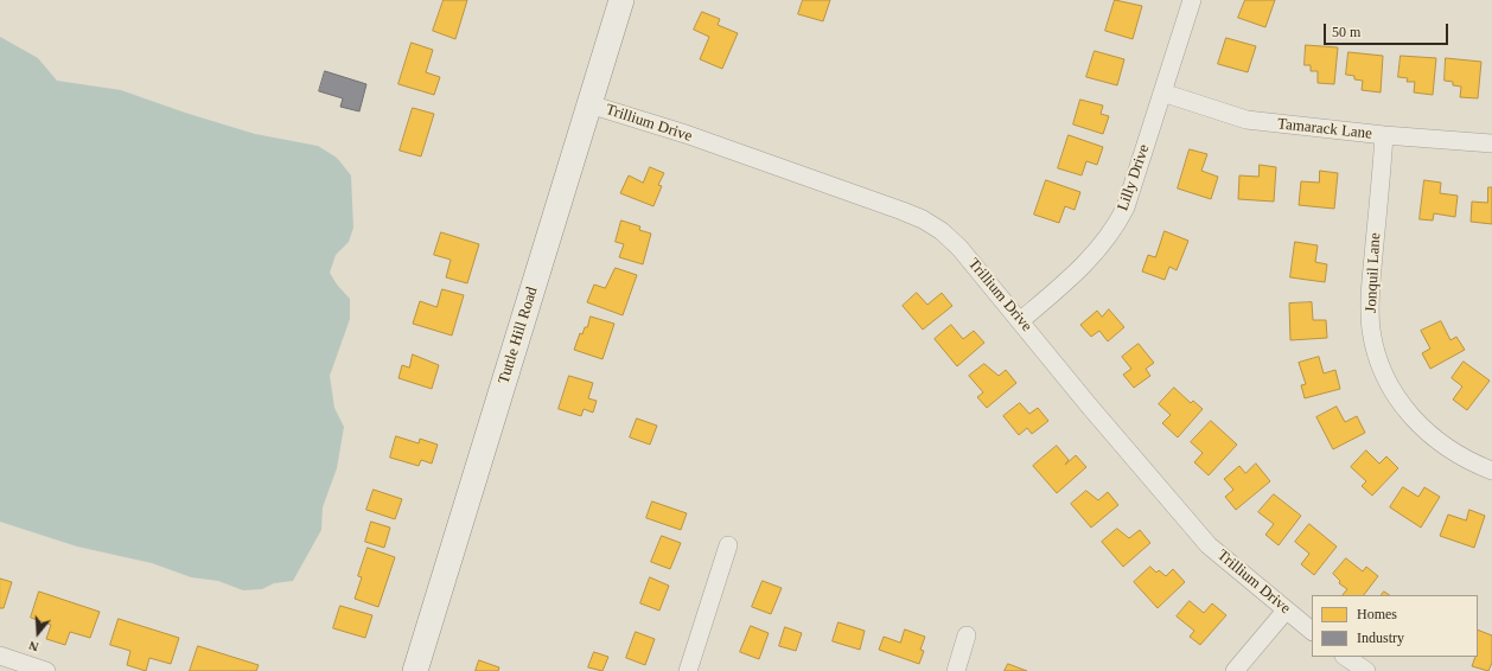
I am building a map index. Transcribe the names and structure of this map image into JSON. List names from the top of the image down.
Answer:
{
  "streets": {
    "main road": ["Tuttle Hill Road"],
    "street": [
      "Trillium Drive",
      "Tamarack Lane",
      "Lilly Drive",
      "Jonquil Lane"
    ]
  },
  "crossings": [
    ["Trillium Drive", "Lilly Drive"],
    ["Trillium Drive", "Tuttle Hill Road"],
    ["Tamarack Lane", "Lilly Drive"],
    ["Tamarack Lane", "Jonquil Lane"]
  ],
  "legend": ["Homes", "Industry"],
  "scale_bar": "50 m",
  "north": "bottom"
}
